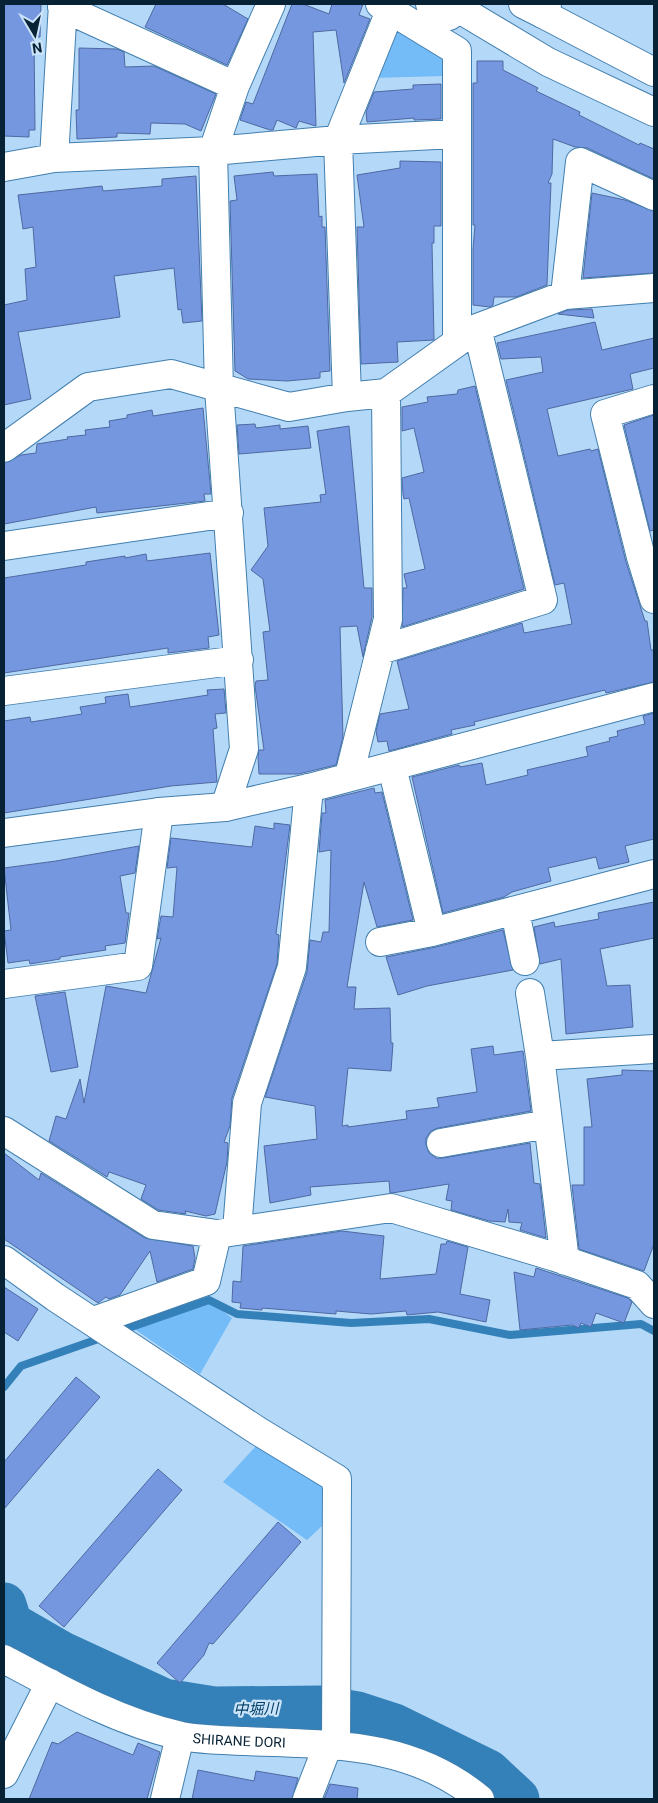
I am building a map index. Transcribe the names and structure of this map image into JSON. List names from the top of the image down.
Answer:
{
  "streets": {
    "street": ["SHIRANE DORI"]
  },
  "water": ["中堀川"],
  "north": "bottom"
}
